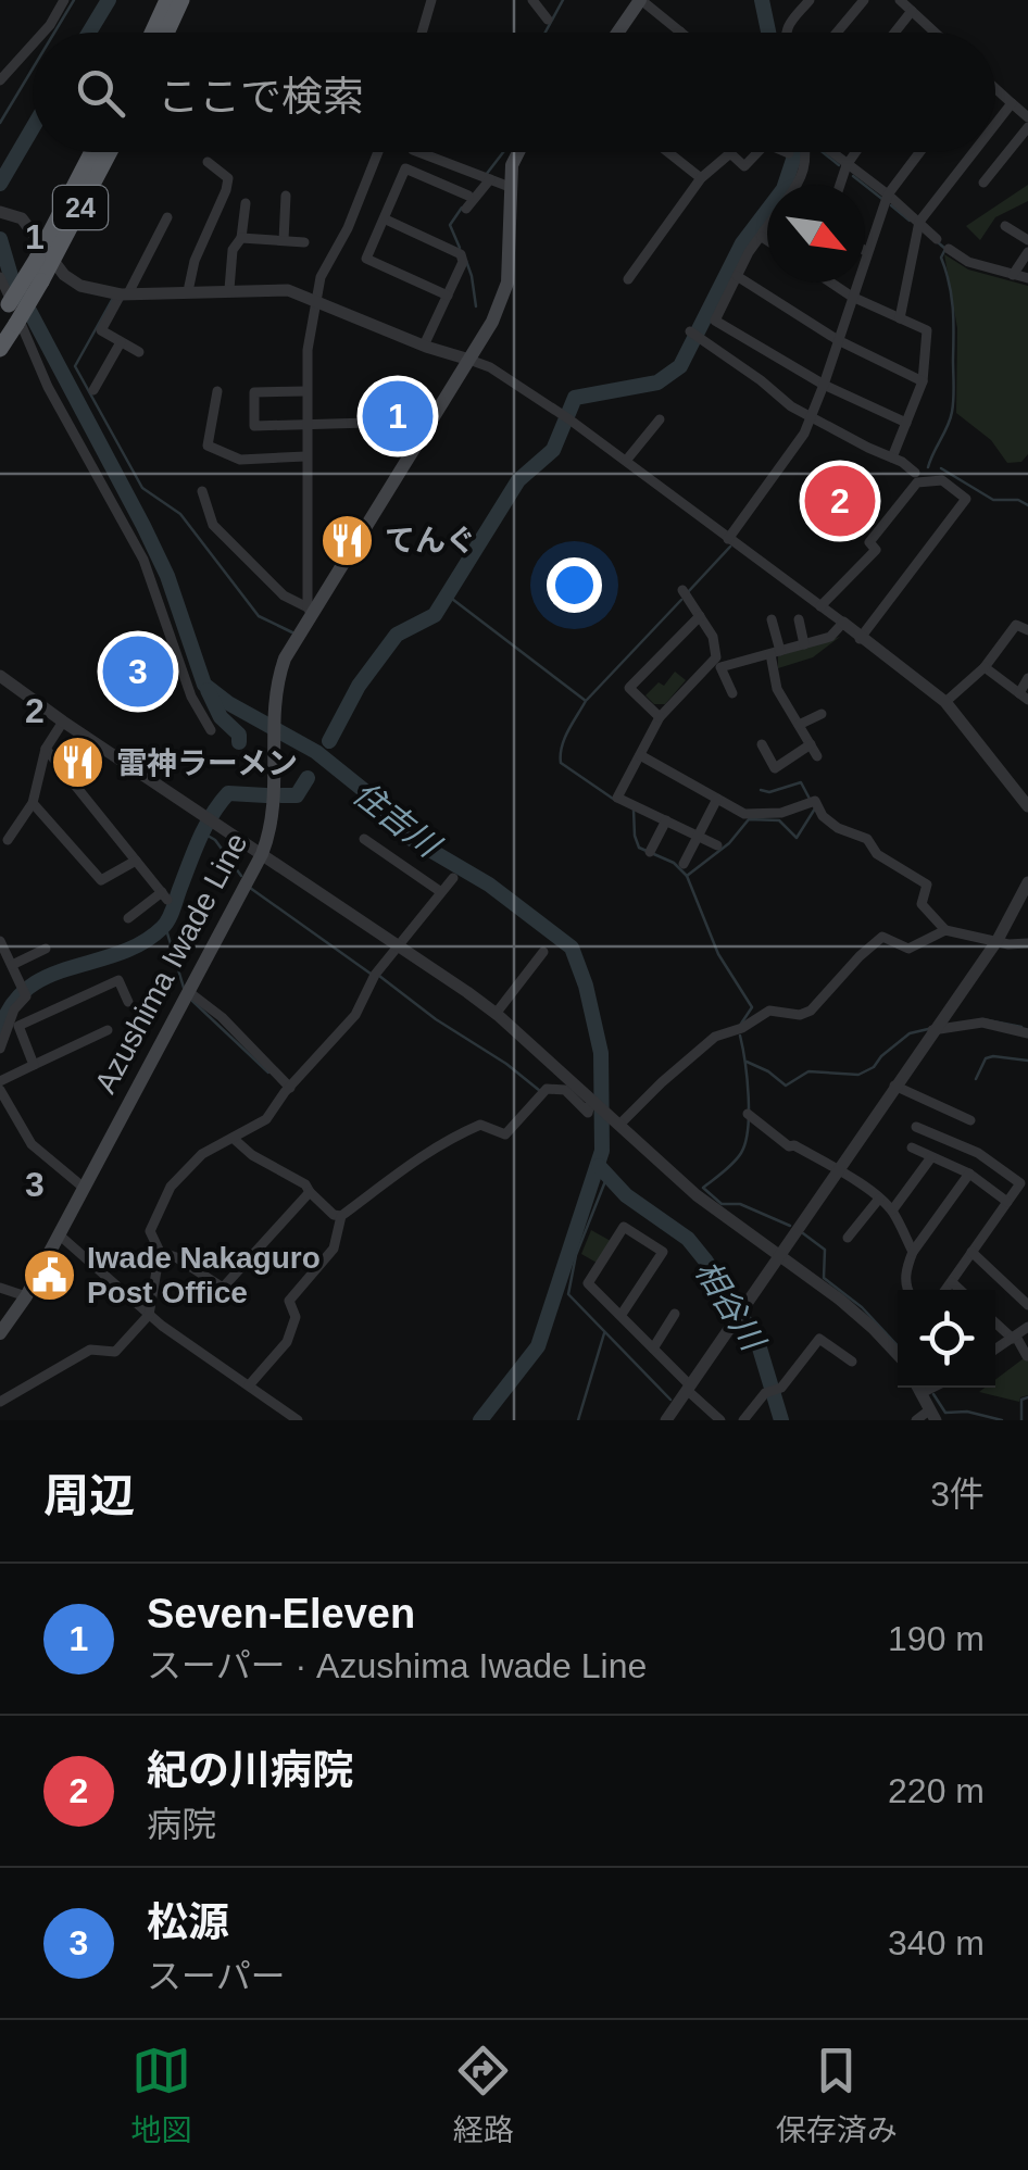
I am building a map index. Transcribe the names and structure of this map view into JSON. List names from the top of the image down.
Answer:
{
  "streets": {
    "highway": ["24"],
    "main road": ["Azushima Iwade Line"]
  },
  "water": ["住吉川", "相谷川"],
  "places": {
    "restaurant": ["てんぐ", "雷神ラーメン"],
    "public building": ["Iwade Nakaguro Post Office"]
  },
  "north": "bottom right",
  "page": {
    "search": "ここで検索",
    "pins": ["1", "2", "3"],
    "heading": ["周辺", "3件"],
    "list": [
      {
        "mark": "1",
        "name": "Seven-Eleven",
        "note": "スーパー · Azushima Iwade Line",
        "value": "190 m"
      },
      {
        "mark": "2",
        "name": "紀の川病院",
        "note": "病院",
        "value": "220 m"
      },
      {
        "mark": "3",
        "name": "松源",
        "note": "スーパー",
        "value": "340 m"
      }
    ],
    "nav": ["地図", "経路", "保存済み"]
  },
  "grid": {
    "rows": ["1", "2", "3"]
  }
}
